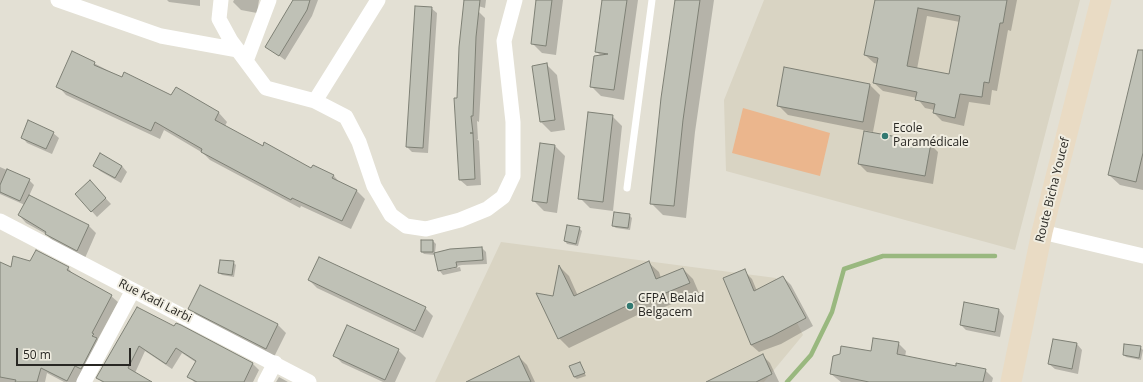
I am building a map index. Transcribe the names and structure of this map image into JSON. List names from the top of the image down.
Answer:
{
  "streets": {
    "main road": ["Route Bicha Youcef"],
    "street": ["Rue Kadi Larbi"]
  },
  "places": ["Ecole Paramédicale", "CFPA Belaid Belgacem"],
  "scale_bar": "50 m"
}
